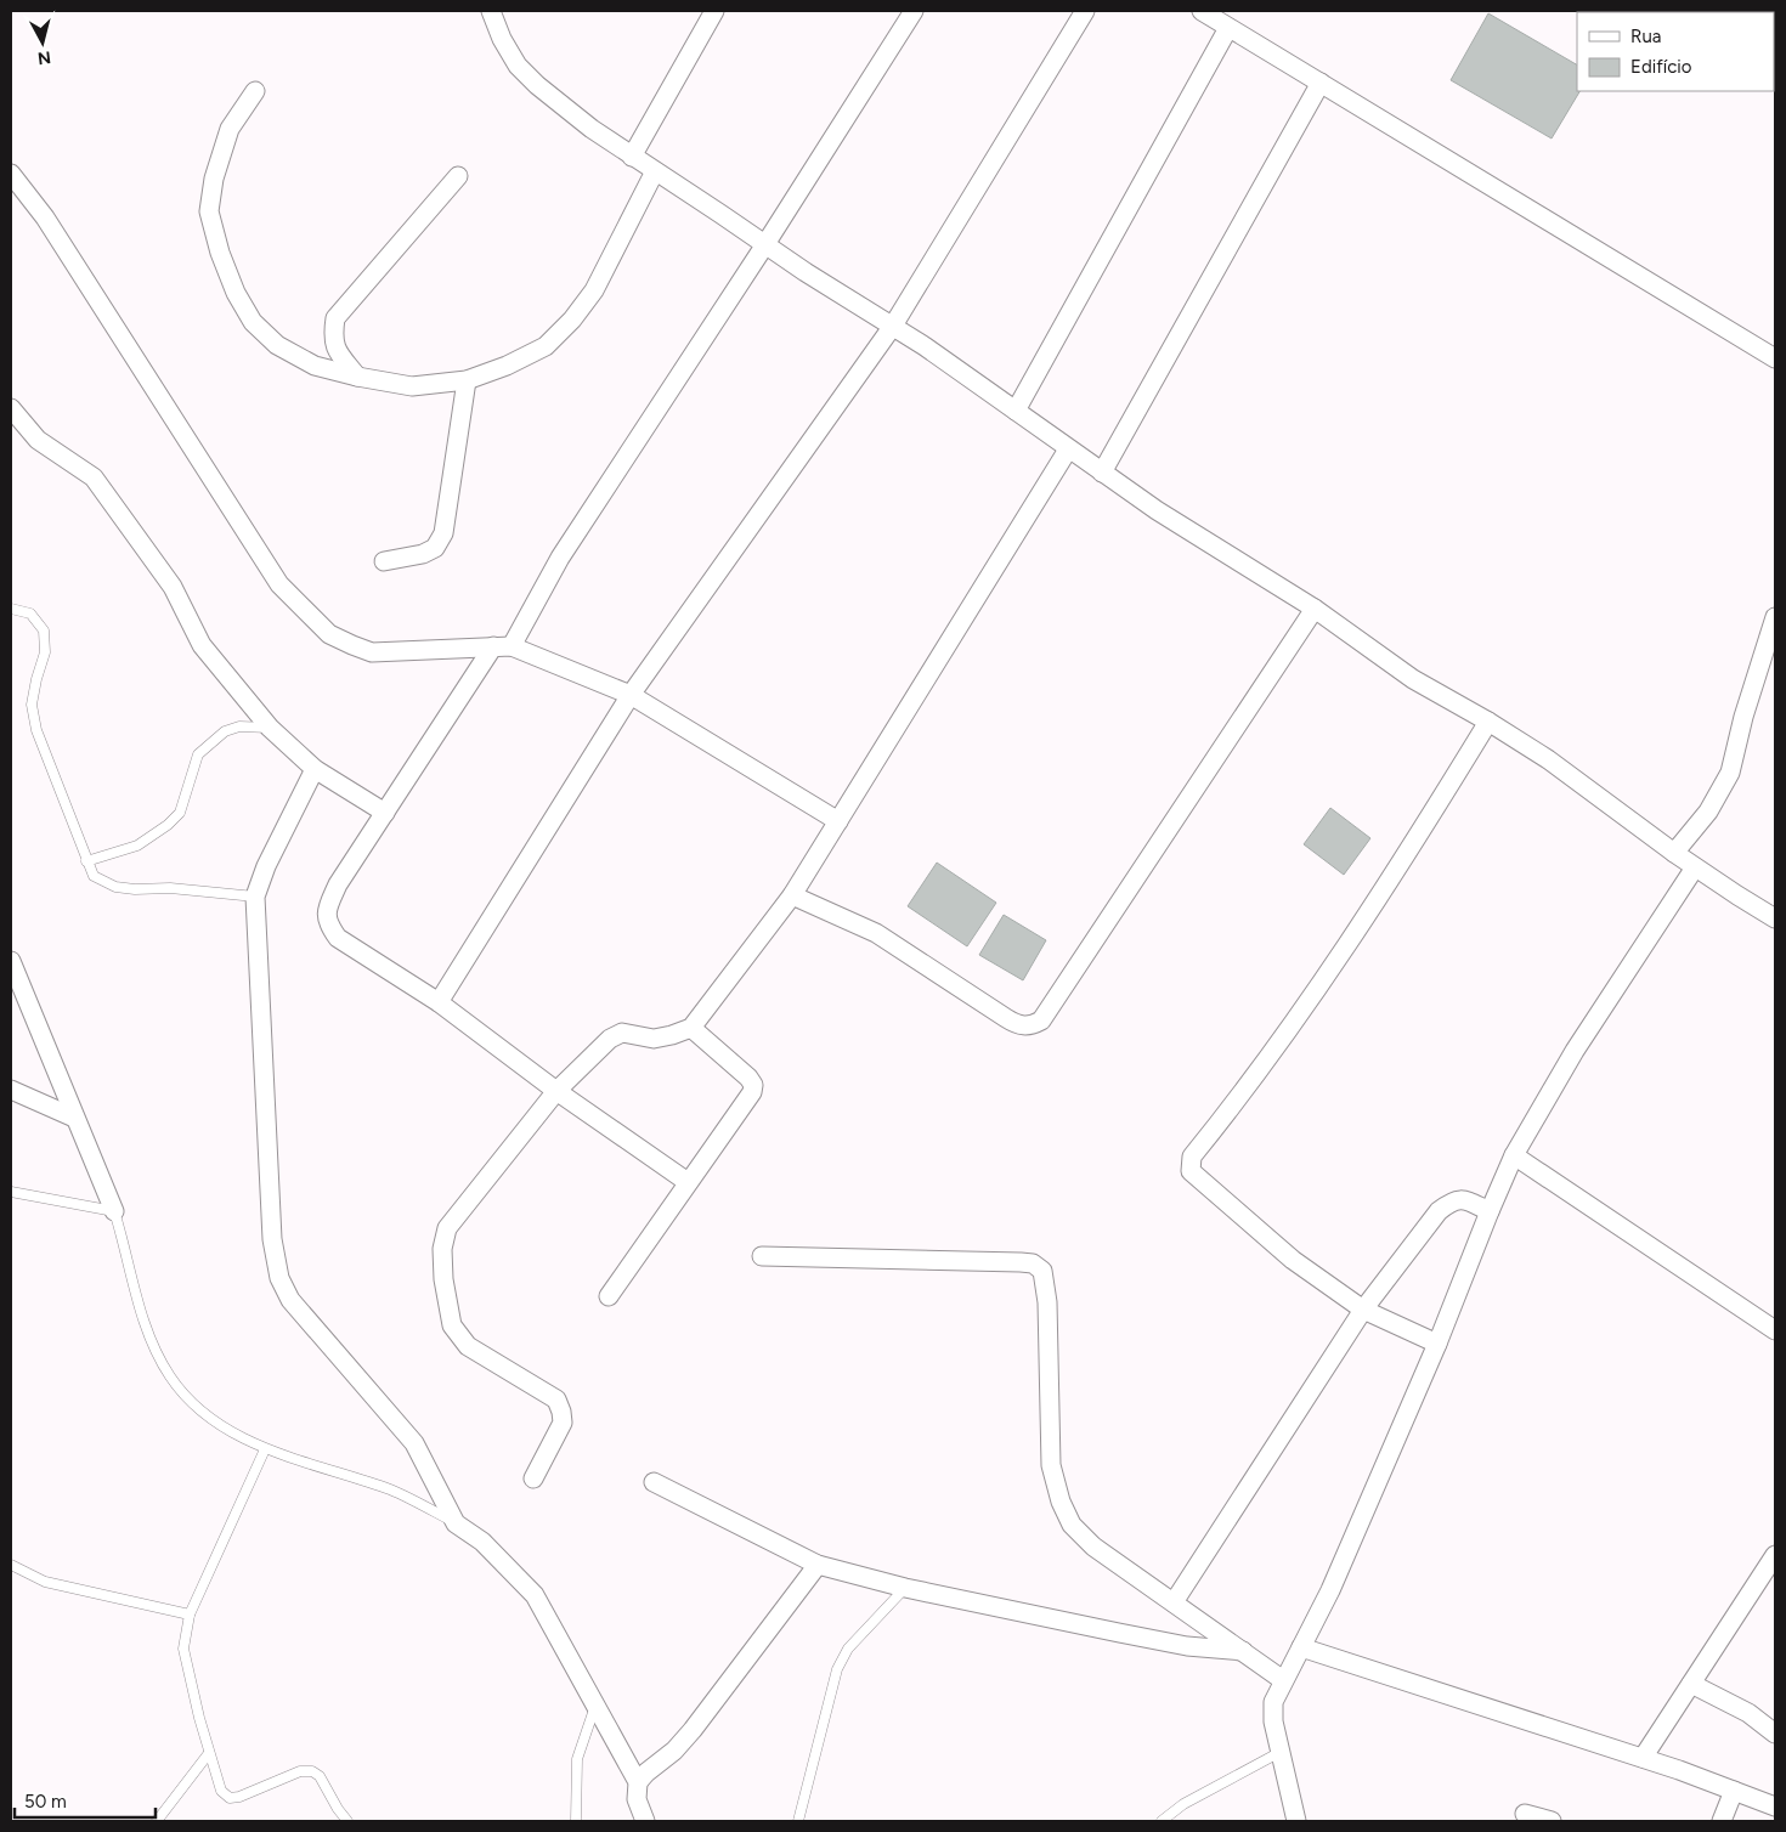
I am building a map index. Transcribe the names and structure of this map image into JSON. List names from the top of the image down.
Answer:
{
  "legend": ["Rua", "Edifício"],
  "scale_bar": "50 m",
  "north": "bottom"
}
